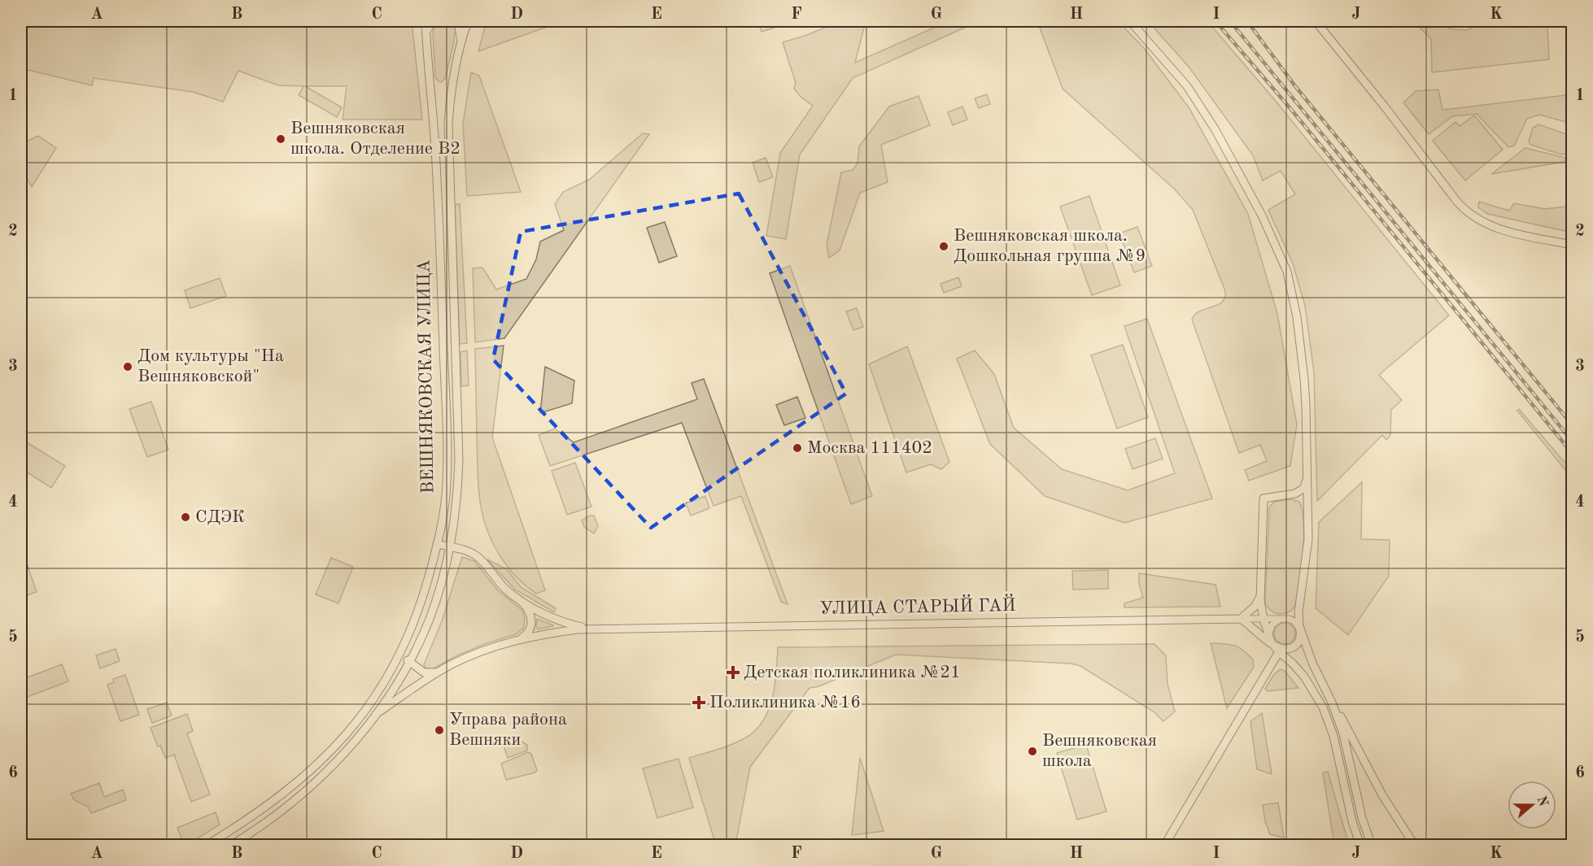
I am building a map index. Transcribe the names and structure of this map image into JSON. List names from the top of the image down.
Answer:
{
  "streets": {
    "main road": ["ВЕШНЯКОВСКАЯ УЛИЦА", "УЛИЦА СТАРЫЙ ГАЙ"]
  },
  "crossings": [
    ["ВЕШНЯКОВСКАЯ УЛИЦА", "УЛИЦА СТАРЫЙ ГАЙ"]
  ],
  "places": {
    "other": [
      "Вешняковская школа. Отделение В2",
      "Вешняковская школа. Дошкольная группа №9",
      "Дом культуры \"На Вешняковской\"",
      "Москва 111402",
      "СДЭК",
      "Управа района Вешняки",
      "Вешняковская школа"
    ],
    "health": ["Детская поликлиника №21", "Поликлиника №16"]
  },
  "north": "right",
  "grid": {
    "columns": [
      "A",
      "B",
      "C",
      "D",
      "E",
      "F",
      "G",
      "H",
      "I",
      "J",
      "K"
    ],
    "rows": [
      "1",
      "2",
      "3",
      "4",
      "5",
      "6"
    ]
  }
}
